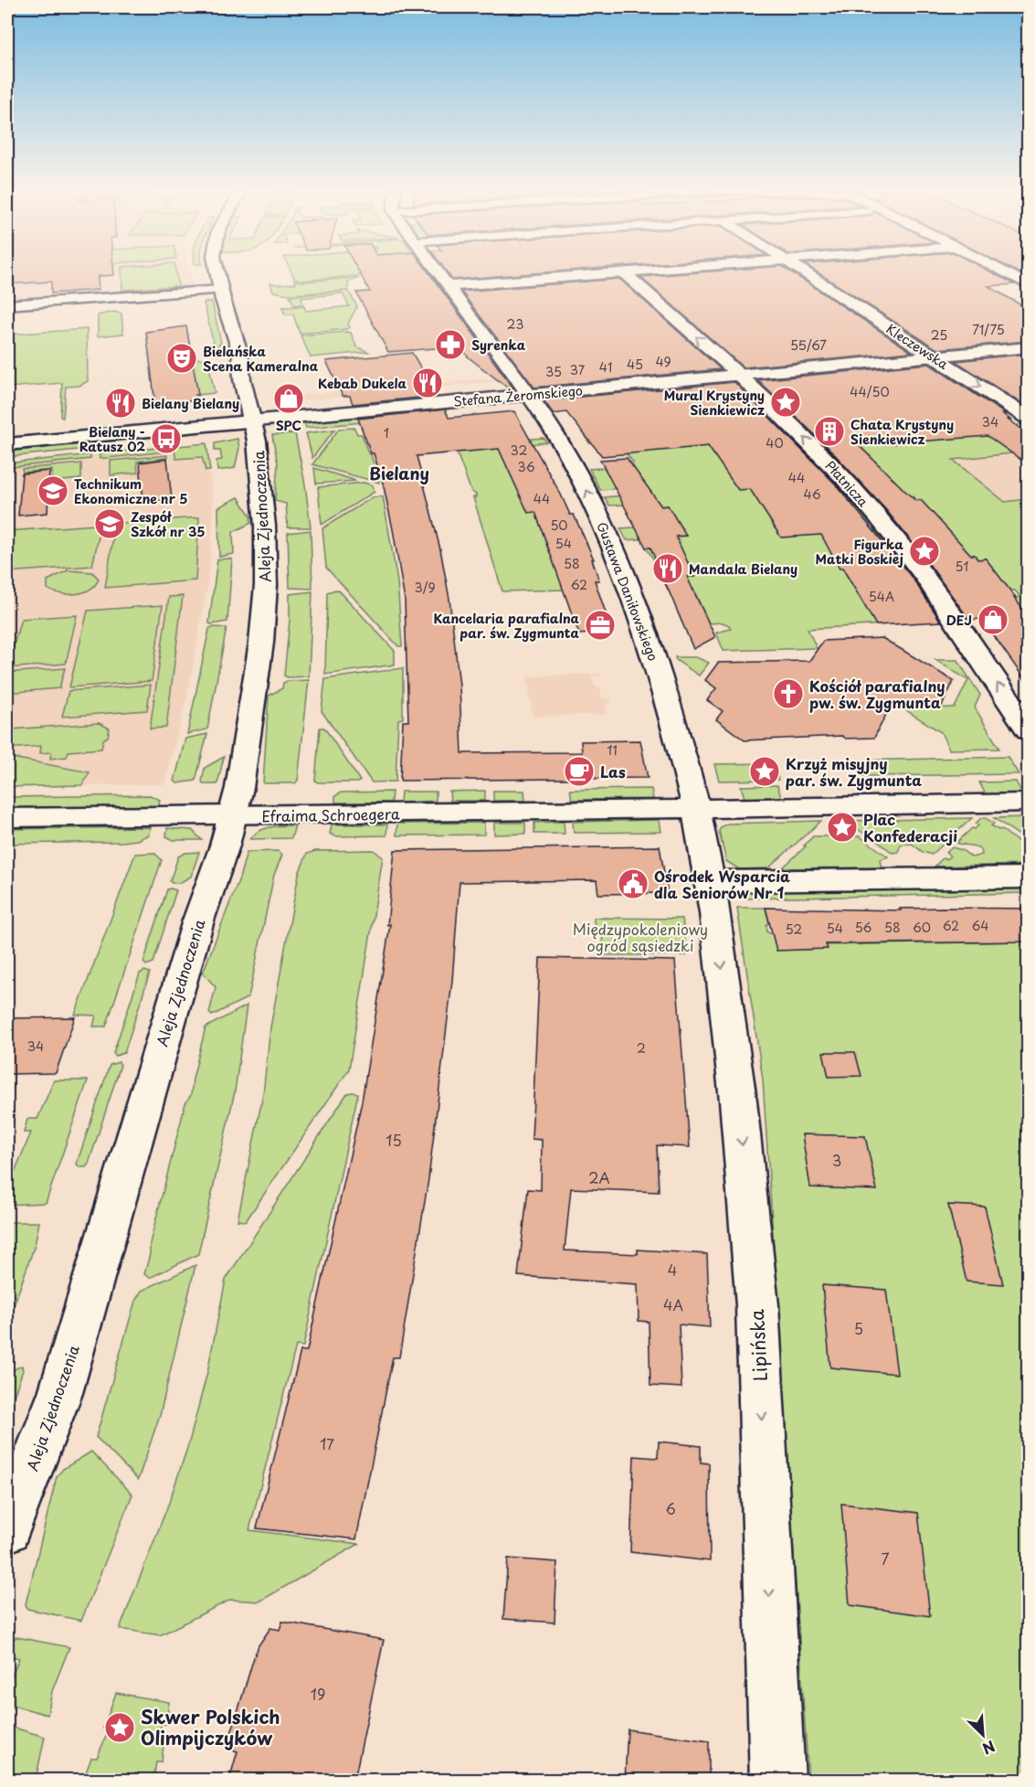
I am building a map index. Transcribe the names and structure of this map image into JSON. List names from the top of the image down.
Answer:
{
  "streets": {
    "street": [
      "Kleczewska",
      "Stefana Żeromskiego",
      "Płatnicza",
      "Aleja Zjednoczenia",
      "Gustawa Daniłowskiego",
      "Efraima Schroegera",
      "Lipińska"
    ]
  },
  "crossings": [
    ["Kleczewska", "Stefana Żeromskiego"],
    ["Stefana Żeromskiego", "Płatnicza"],
    ["Stefana Żeromskiego", "Aleja Zjednoczenia"],
    ["Stefana Żeromskiego", "Gustawa Daniłowskiego"],
    ["Aleja Zjednoczenia", "Efraima Schroegera"],
    ["Gustawa Daniłowskiego", "Efraima Schroegera"]
  ],
  "one_way": [
    "Kleczewska",
    "Płatnicza",
    "Gustawa Daniłowskiego",
    "Lipińska"
  ],
  "districts": ["Bielany"],
  "parks": ["Międzypokoleniowy ogród sąsiedzki"],
  "places": {
    "pharmacy": ["Syrenka"],
    "theatre": ["Bielańska Scena Kameralna"],
    "restaurant": ["Kebab Dukela", "Bielany Bielany", "Mandala Bielany"],
    "shop": ["SPC", "DEJ"],
    "place": [
      "Mural Krystyny Sienkiewicz",
      "Figurka Matki Boskiej",
      "Krzyż misyjny par. św. Zygmunta",
      "Plac Konfederacji",
      "Skwer Polskich Olimpijczyków"
    ],
    "building": ["Chata Krystyny Sienkiewicz"],
    "bus stop": ["Bielany - Ratusz 02"],
    "school or university": ["Technikum Ekonomiczne nr 5", "Zespół Szkół nr 35"],
    "office": ["Kancelaria parafialna par. św. Zygmunta"],
    "church": ["Kościół parafialny pw. św. Zygmunta"],
    "cafe": ["Las"],
    "public building": ["Ośrodek Wsparcia dla Seniorów Nr 1"]
  },
  "house_numbers": [
    "23",
    "71/75",
    "25",
    "55/67",
    "49",
    "45",
    "41",
    "37",
    "35",
    "44/50",
    "34",
    "1",
    "40",
    "32",
    "36",
    "44",
    "46",
    "44",
    "50",
    "54",
    "58",
    "51",
    "62",
    "3/9",
    "54A",
    "11",
    "62",
    "64",
    "56",
    "58",
    "60",
    "54",
    "52",
    "34",
    "2",
    "15",
    "3",
    "2A",
    "4",
    "4A",
    "5",
    "17",
    "6",
    "7",
    "19"
  ],
  "north": "bottom right"
}
